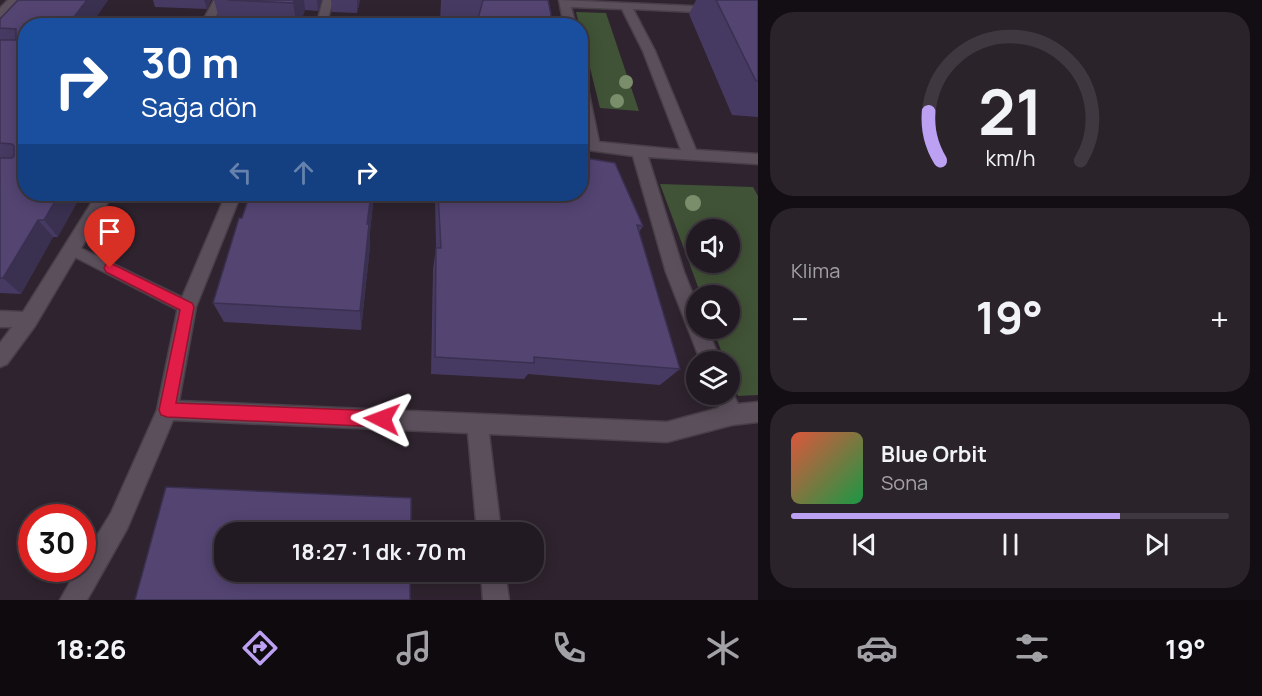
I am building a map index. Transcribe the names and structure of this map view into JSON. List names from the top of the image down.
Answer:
{
  "page": {
    "turn": ["30 m", "Sağa dön"],
    "tile": "Klima",
    "heat": ["−", "19°", "+"],
    "song": ["Blue Orbit", "Sona"],
    "limit": "30",
    "trip": "18:27 · 1 dk · 70 m",
    "tabs": ["18:26", "19°"],
    "gauge": ["21", "km/h"]
  }
}
